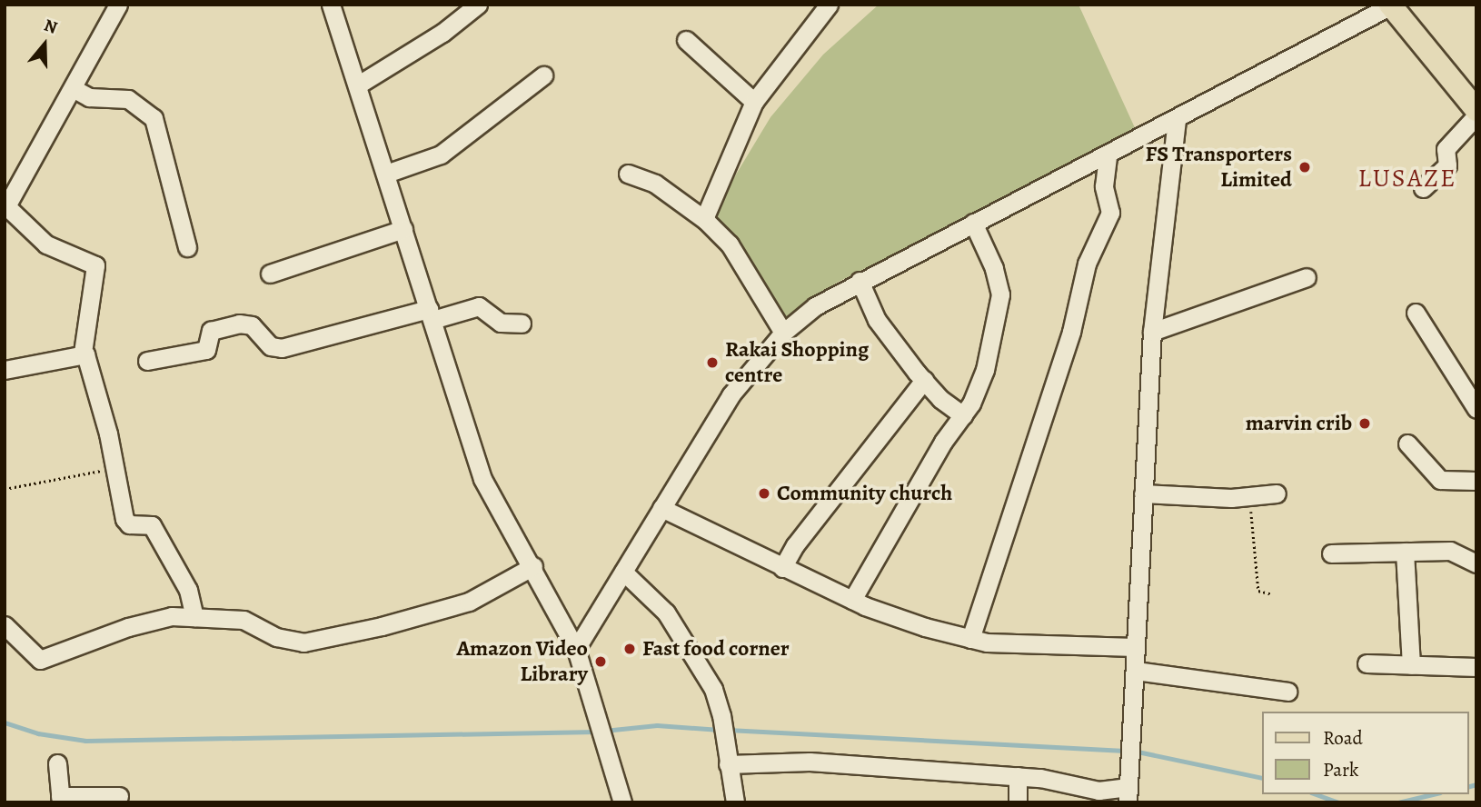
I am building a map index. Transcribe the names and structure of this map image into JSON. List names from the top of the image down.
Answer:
{
  "districts": ["LUSAZE"],
  "places": [
    "FS Transporters Limited",
    "Rakai Shopping centre",
    "marvin crib",
    "Community church",
    "Fast food corner",
    "Amazon Video Library"
  ],
  "legend": ["Road", "Park"],
  "north": "top"
}
